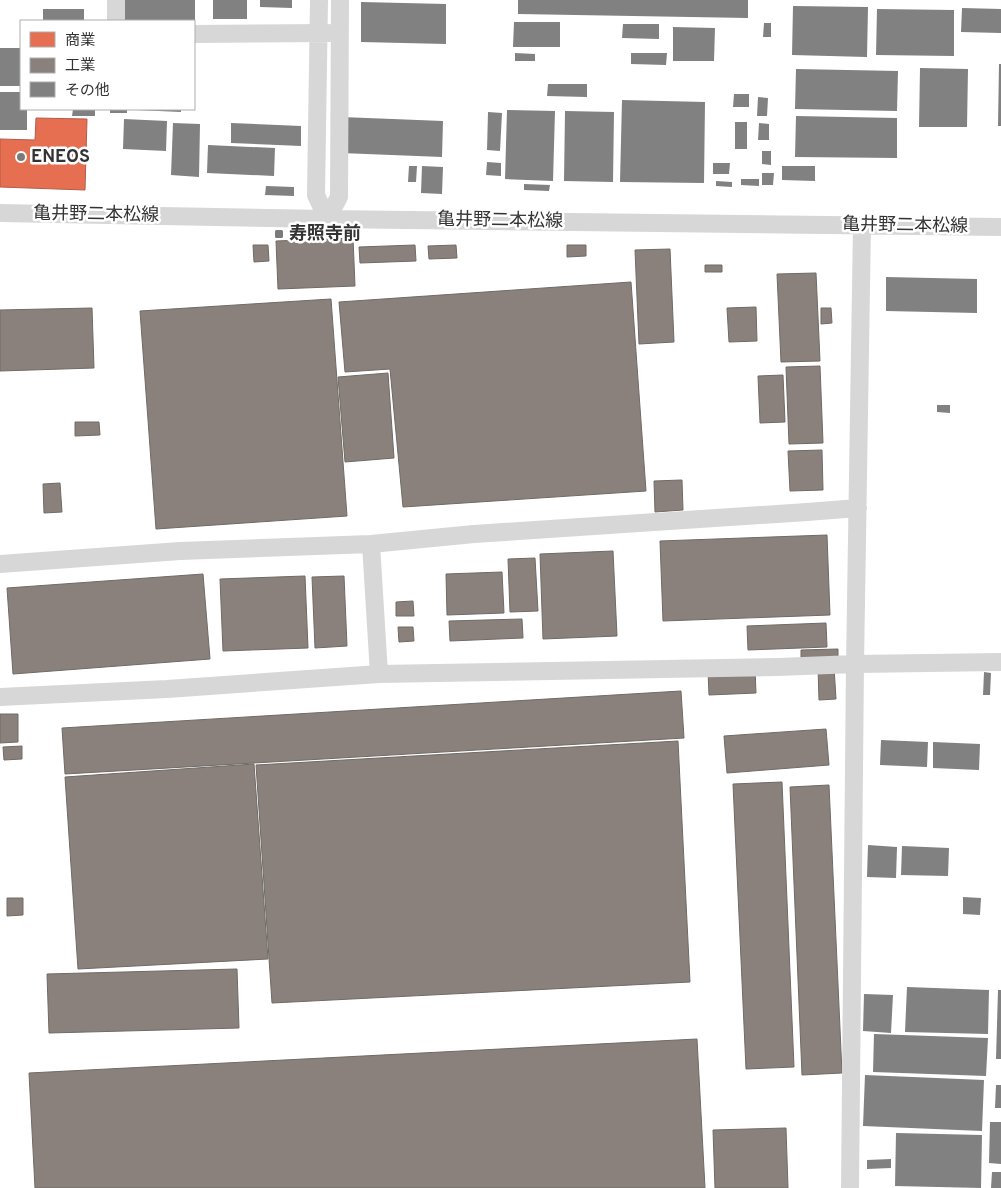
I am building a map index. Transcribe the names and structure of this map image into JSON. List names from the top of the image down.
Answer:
{
  "streets": {
    "street": ["亀井野二本松線"]
  },
  "places": {
    "other": ["ENEOS"],
    "transit": ["寿照寺前"]
  },
  "legend": ["商業", "工業", "その他"]
}
